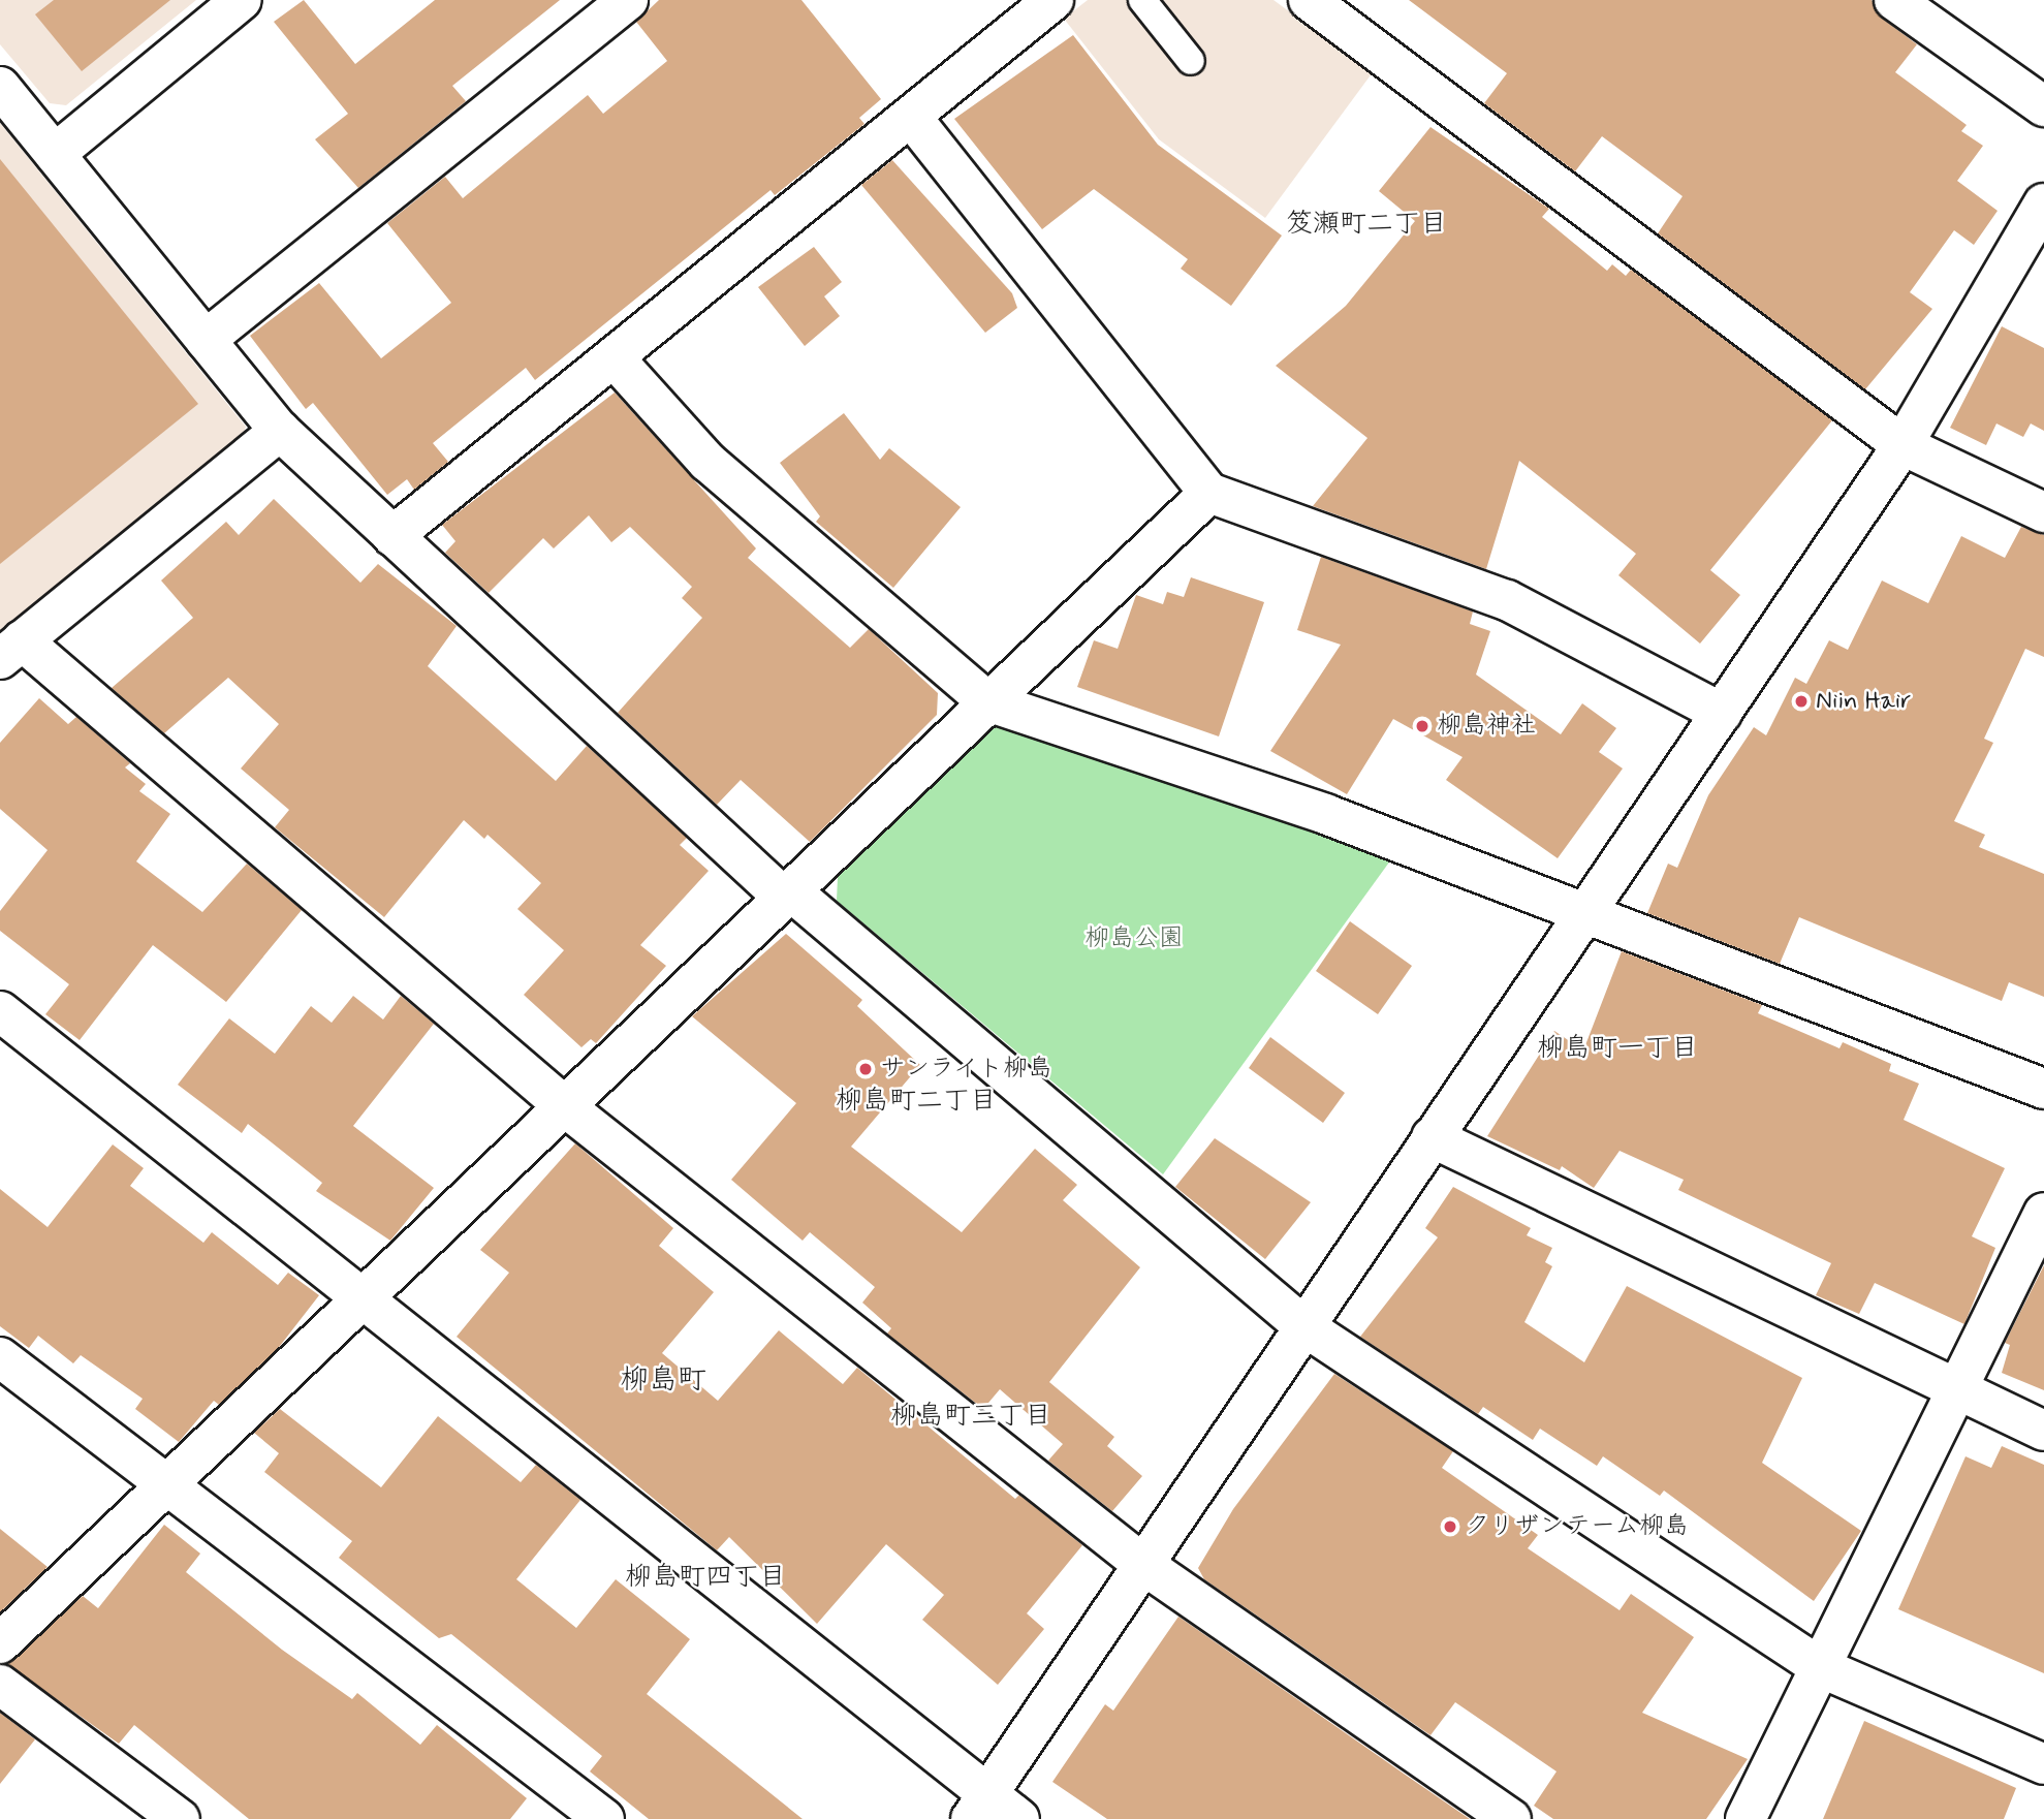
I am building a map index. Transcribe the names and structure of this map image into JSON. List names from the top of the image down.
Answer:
{
  "districts": [
    "笈瀬町二丁目",
    "柳島町一丁目",
    "柳島町二丁目",
    "柳島町",
    "柳島町三丁目",
    "柳島町四丁目"
  ],
  "parks": ["柳島公園"],
  "places": [
    "Niin Hair",
    "柳島神社",
    "サンライト柳島",
    "クリザンテーム柳島"
  ]
}
